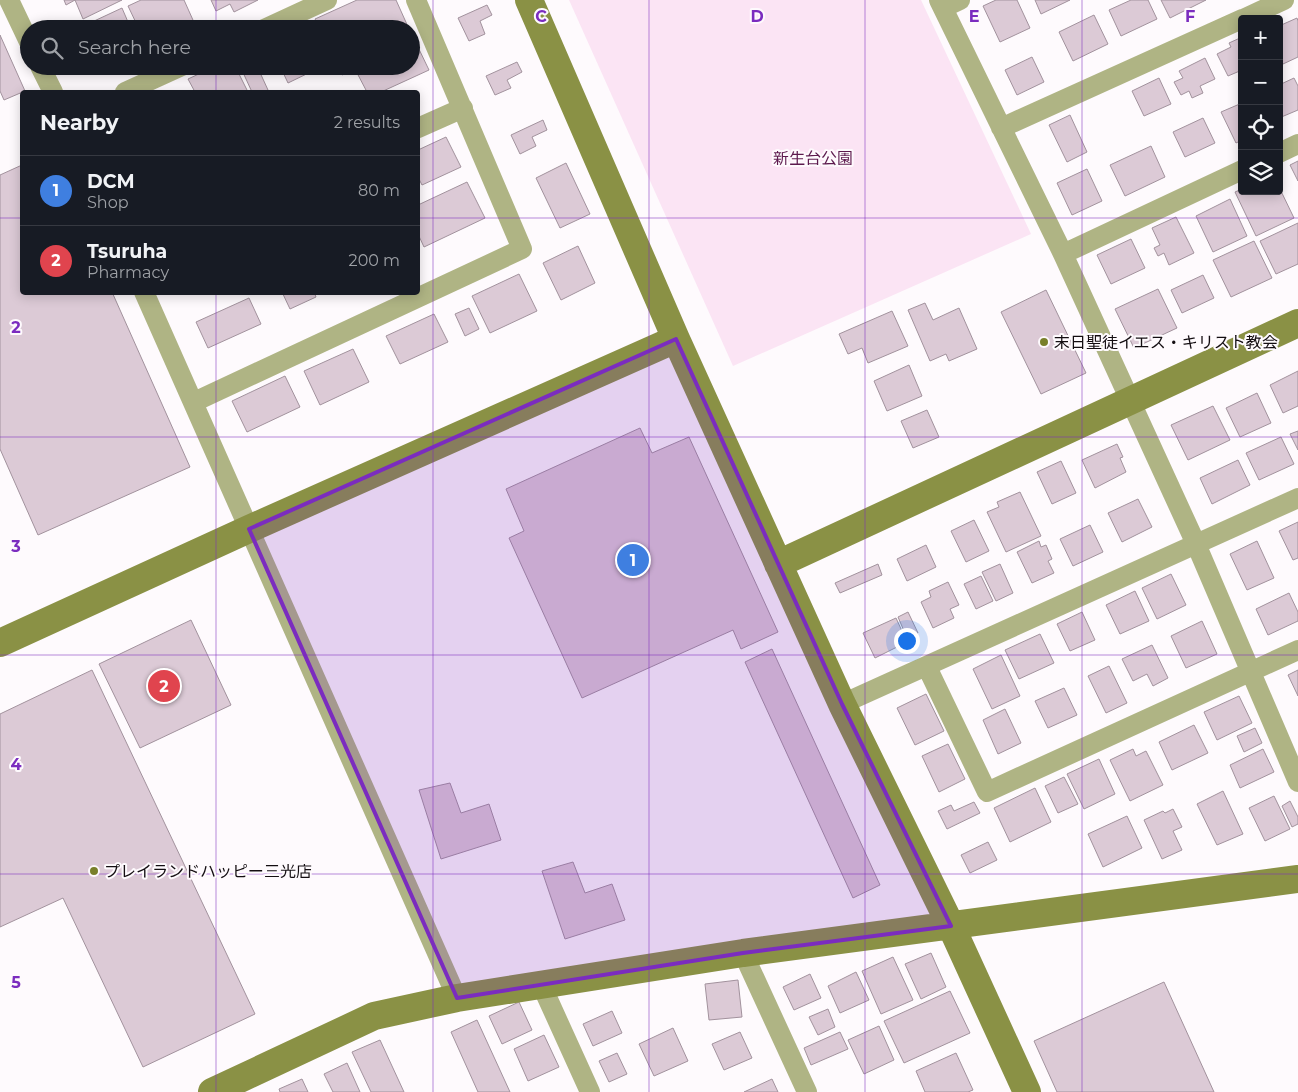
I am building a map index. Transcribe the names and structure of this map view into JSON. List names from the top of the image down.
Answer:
{
  "parks": ["新生台公園"],
  "places": ["末日聖徒イエス・キリスト教会", "プレイランドハッピー三光店"],
  "page": {
    "map_buttons": ["+", "−"],
    "search": "Search here",
    "heading": ["Nearby", "2 results"],
    "list": [
      {
        "mark": "1",
        "name": "DCM",
        "note": "Shop",
        "value": "80 m"
      },
      {
        "mark": "2",
        "name": "Tsuruha",
        "note": "Pharmacy",
        "value": "200 m"
      }
    ],
    "pins": ["1", "2"]
  },
  "grid": {
    "columns": [
      "C",
      "D",
      "E",
      "F"
    ],
    "rows": [
      "2",
      "3",
      "4",
      "5"
    ]
  }
}
